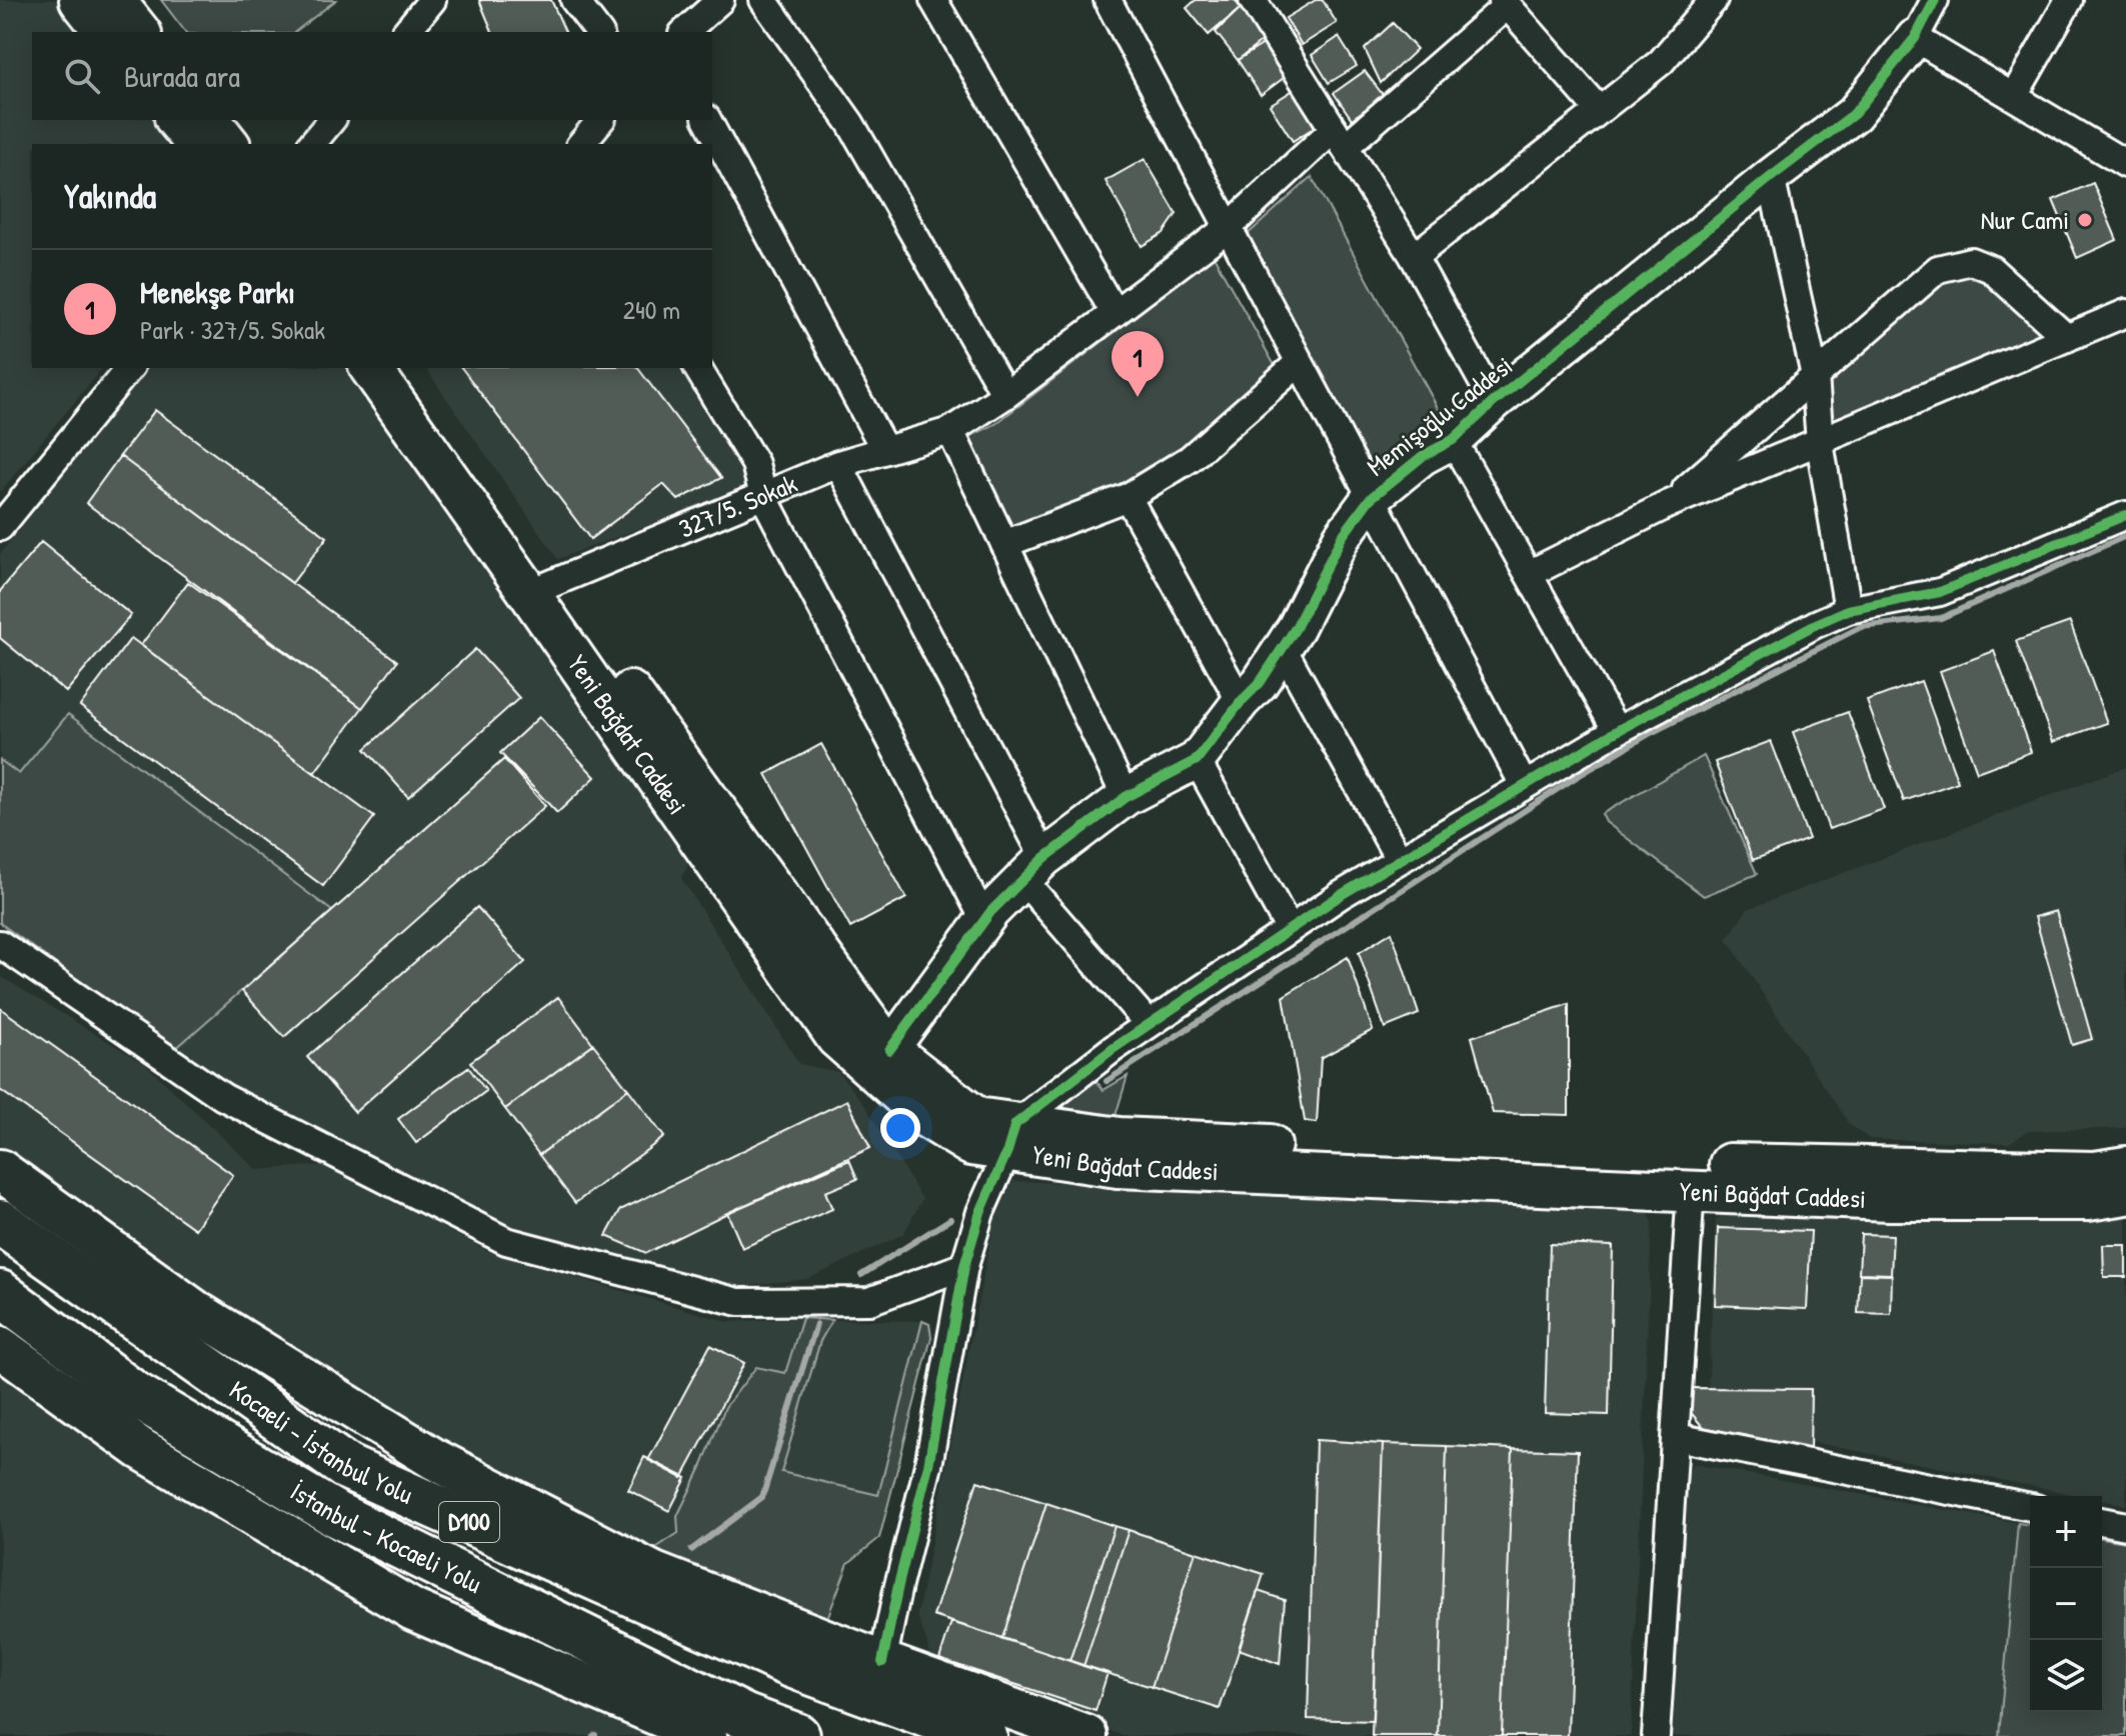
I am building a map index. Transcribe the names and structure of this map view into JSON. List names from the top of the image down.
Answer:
{
  "streets": {
    "highway": ["Kocaeli - İstanbul Yolu", "D100", "İstanbul - Kocaeli Yolu"],
    "main road": ["Yeni Bağdat Caddesi"],
    "street": ["Memişoğlu Caddesi", "327/5. Sokak"]
  },
  "crossings": [
    ["Memişoğlu Caddesi", "Yeni Bağdat Caddesi"],
    ["327/5. Sokak", "Yeni Bağdat Caddesi"]
  ],
  "places": ["Nur Cami"],
  "page": {
    "search": "Burada ara",
    "heading": "Yakında",
    "list": [
      {
        "mark": "1",
        "name": "Menekşe Parkı",
        "note": "Park · 327/5. Sokak",
        "value": "240 m"
      }
    ],
    "pins": "1",
    "map_buttons": ["+", "−"]
  }
}
